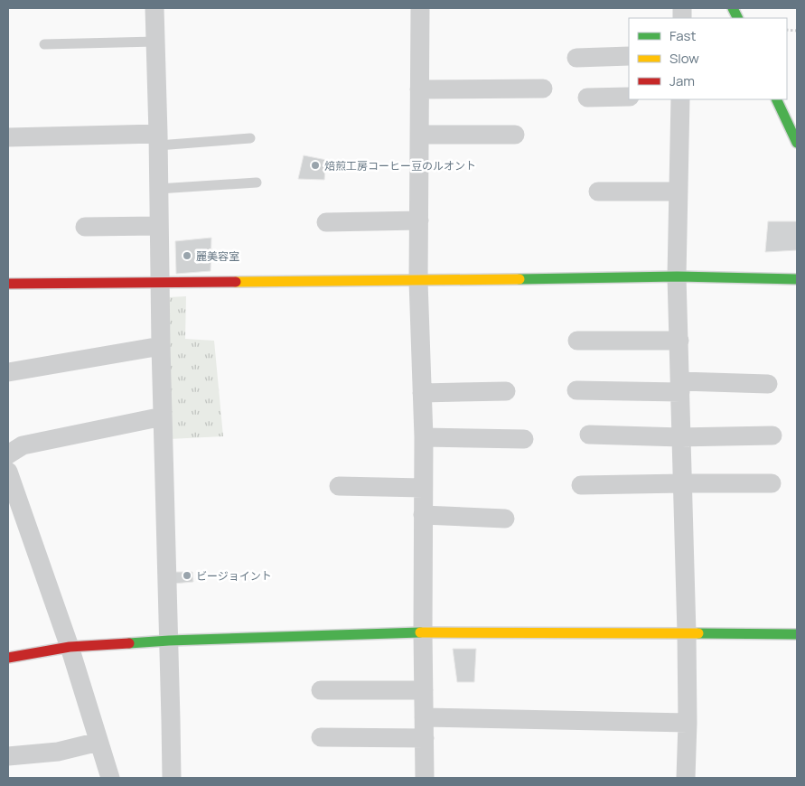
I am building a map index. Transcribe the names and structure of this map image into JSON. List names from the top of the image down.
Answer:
{
  "places": ["焙煎工房コーヒー豆のルオント", "麗美容室", "ビージョイント"],
  "legend": ["Fast", "Slow", "Jam"]
}
